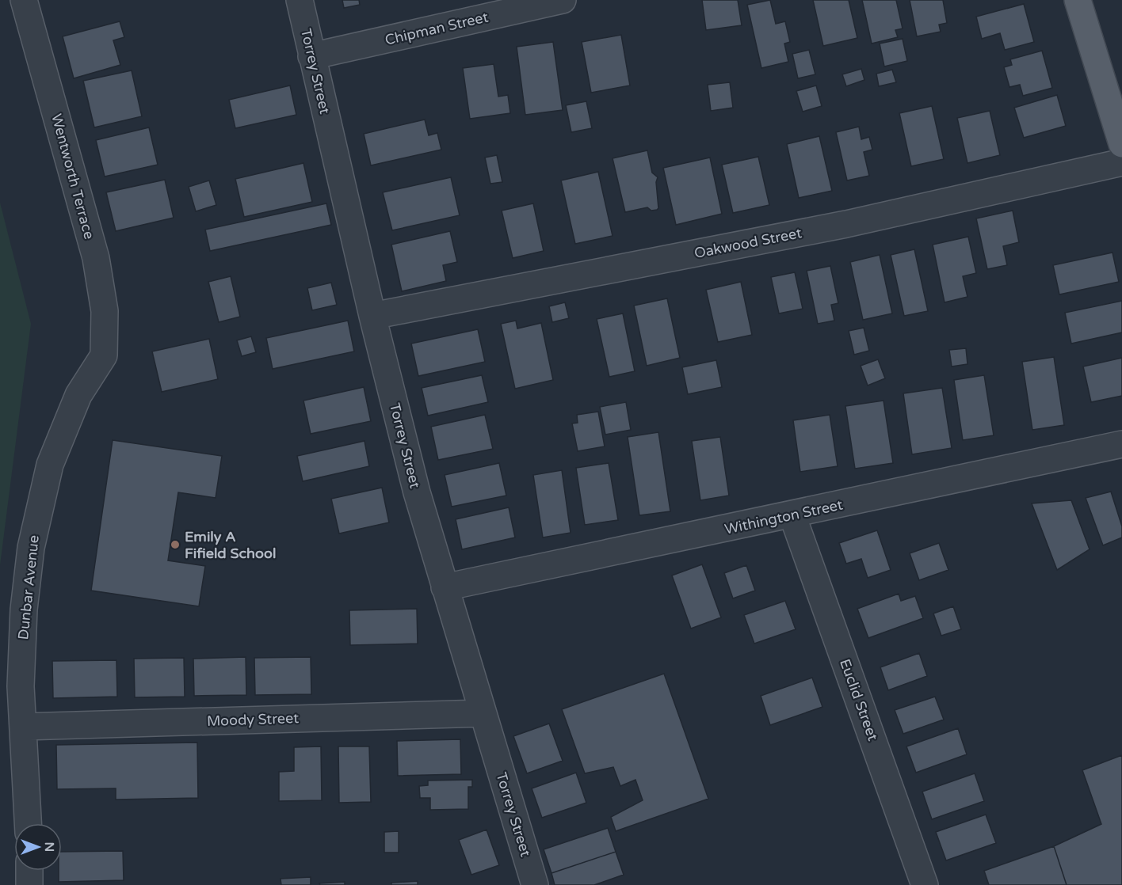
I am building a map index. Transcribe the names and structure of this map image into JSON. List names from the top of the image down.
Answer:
{
  "streets": {
    "street": [
      "Chipman Street",
      "Torrey Street",
      "Wentworth Terrace",
      "Oakwood Street",
      "Withington Street",
      "Dunbar Avenue",
      "Euclid Street",
      "Moody Street"
    ]
  },
  "crossings": [
    ["Chipman Street", "Torrey Street"],
    ["Torrey Street", "Oakwood Street"],
    ["Torrey Street", "Withington Street"],
    ["Torrey Street", "Moody Street"],
    ["Wentworth Terrace", "Dunbar Avenue"],
    ["Withington Street", "Euclid Street"],
    ["Dunbar Avenue", "Moody Street"]
  ],
  "places": ["Emily A Fifield School"],
  "north": "right"
}
